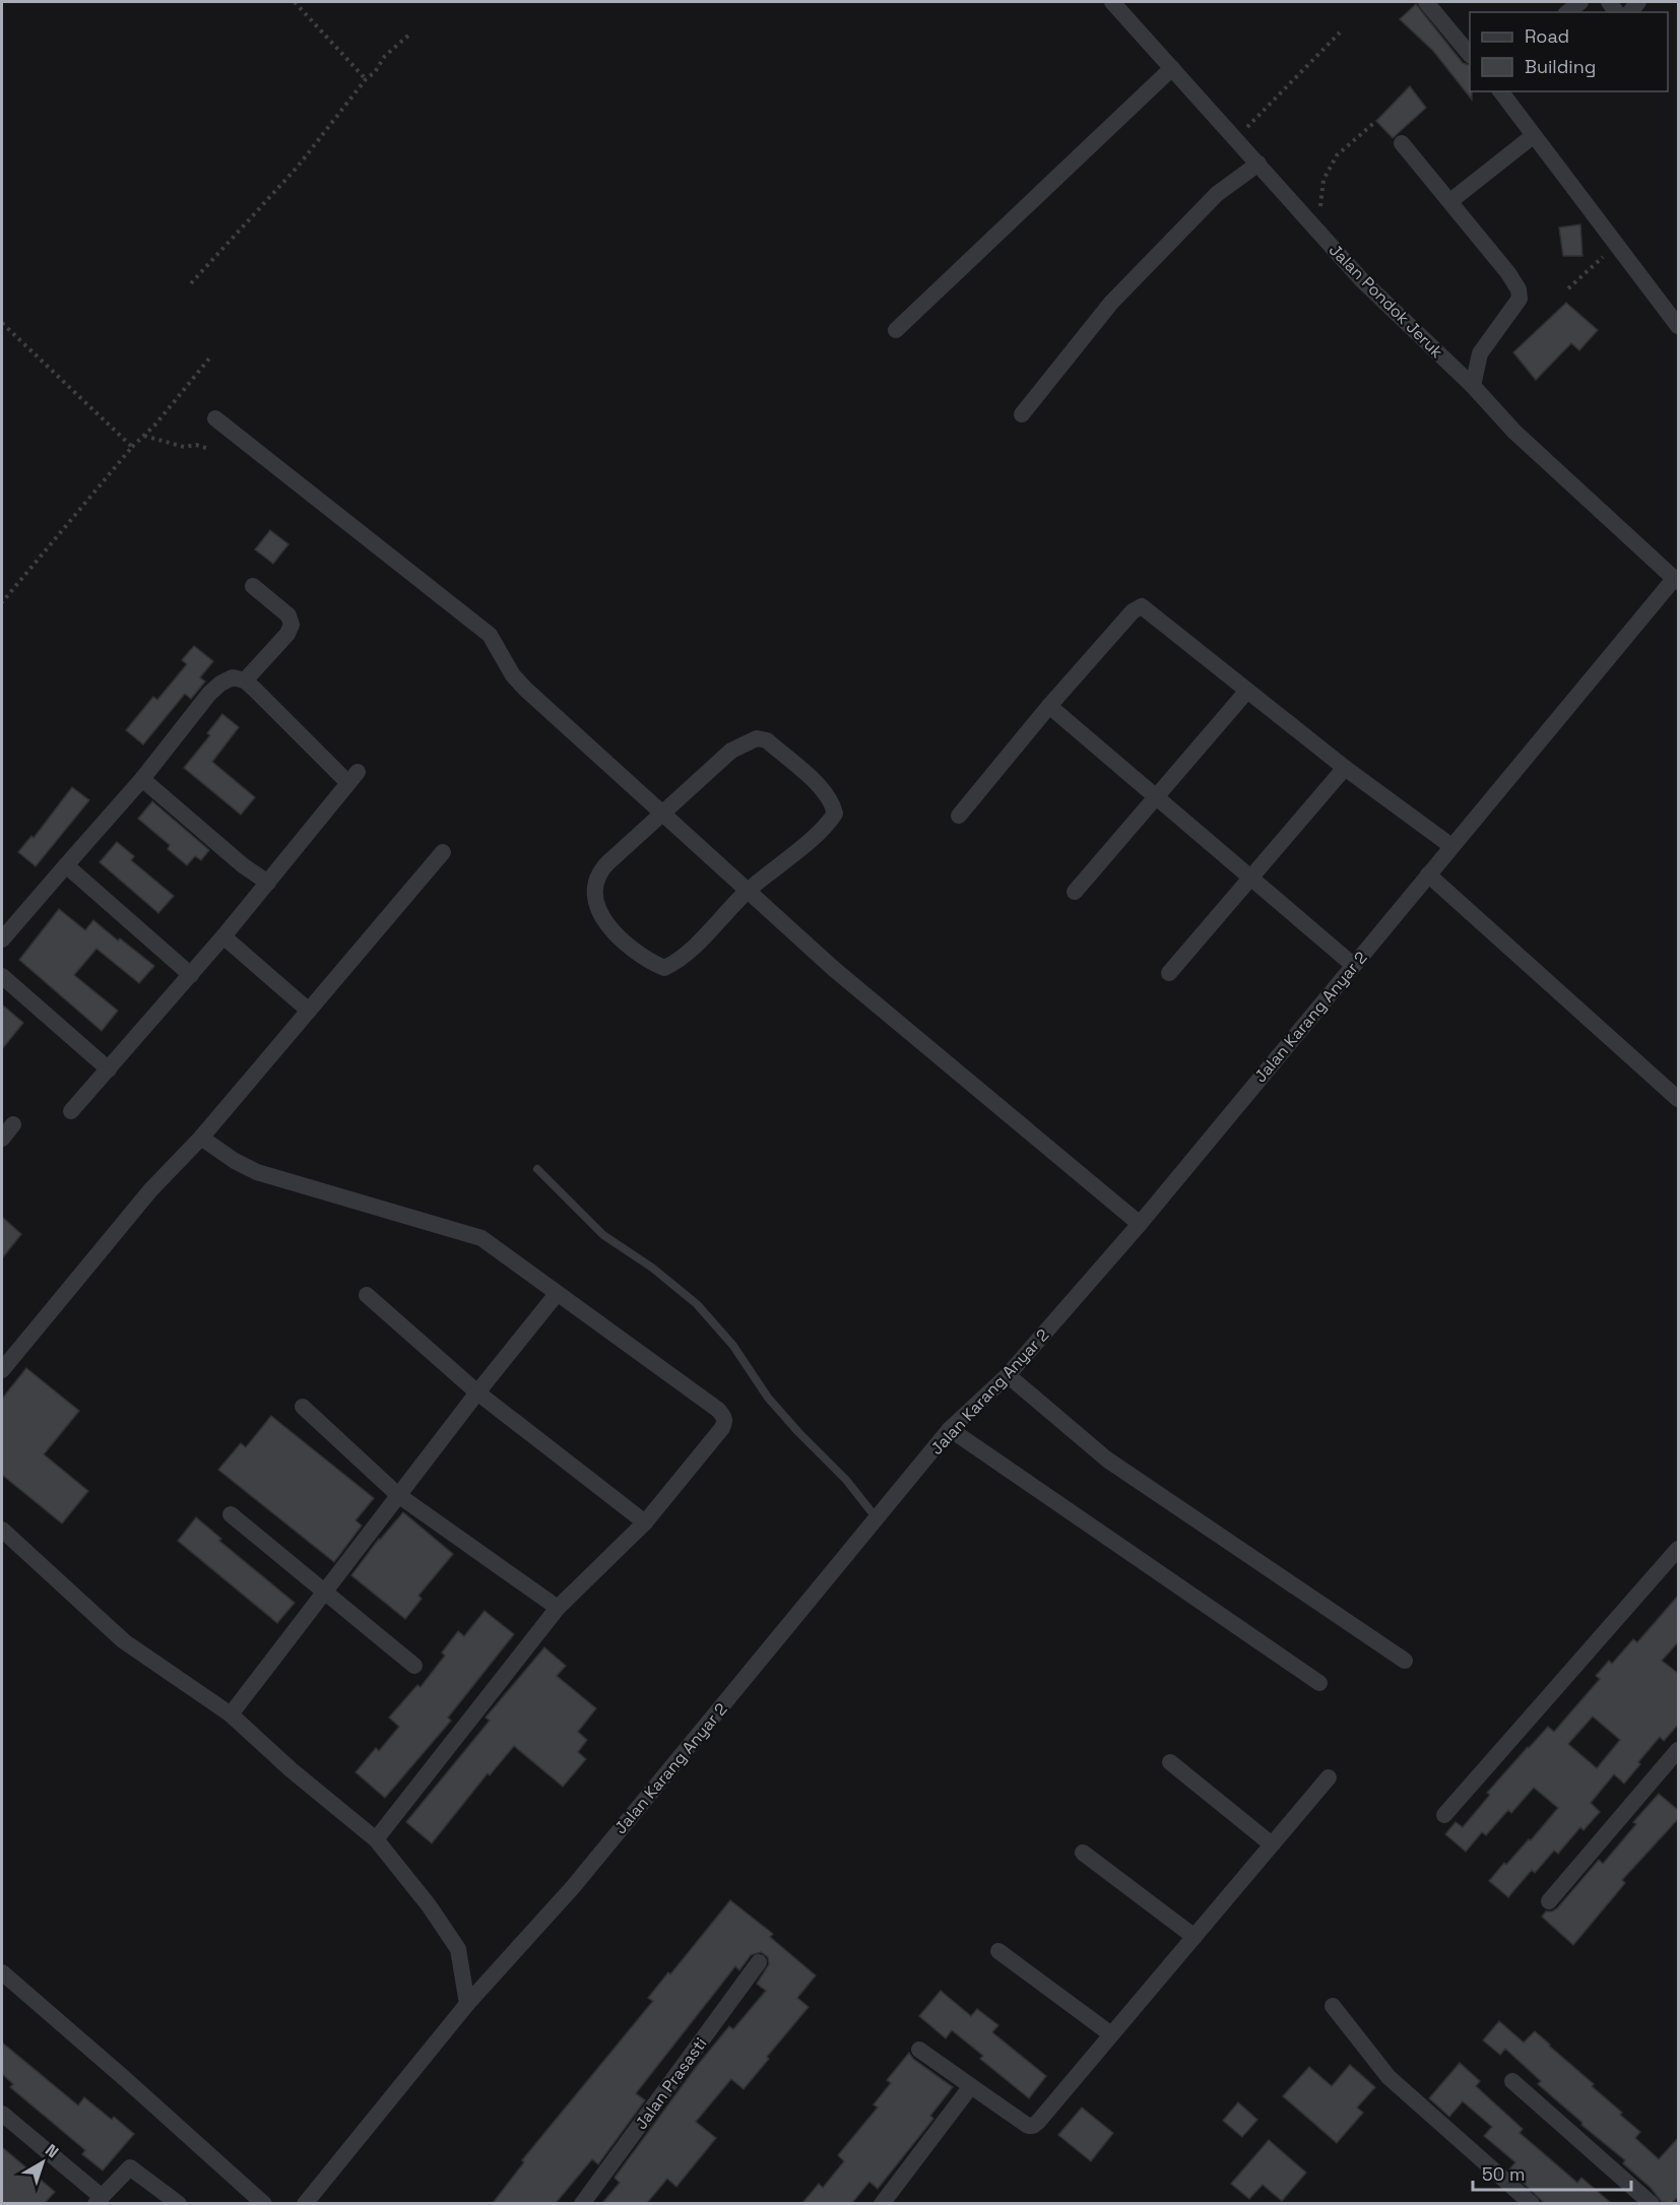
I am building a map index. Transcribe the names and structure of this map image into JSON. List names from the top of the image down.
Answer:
{
  "streets": {
    "street": ["Jalan Pondok Jeruk", "Jalan Karang Anyar 2", "Jalan Prasasti"]
  },
  "crossings": [
    ["Jalan Pondok Jeruk", "Jalan Karang Anyar 2"]
  ],
  "legend": ["Road", "Building"],
  "scale_bar": "50 m",
  "north": "top right"
}
